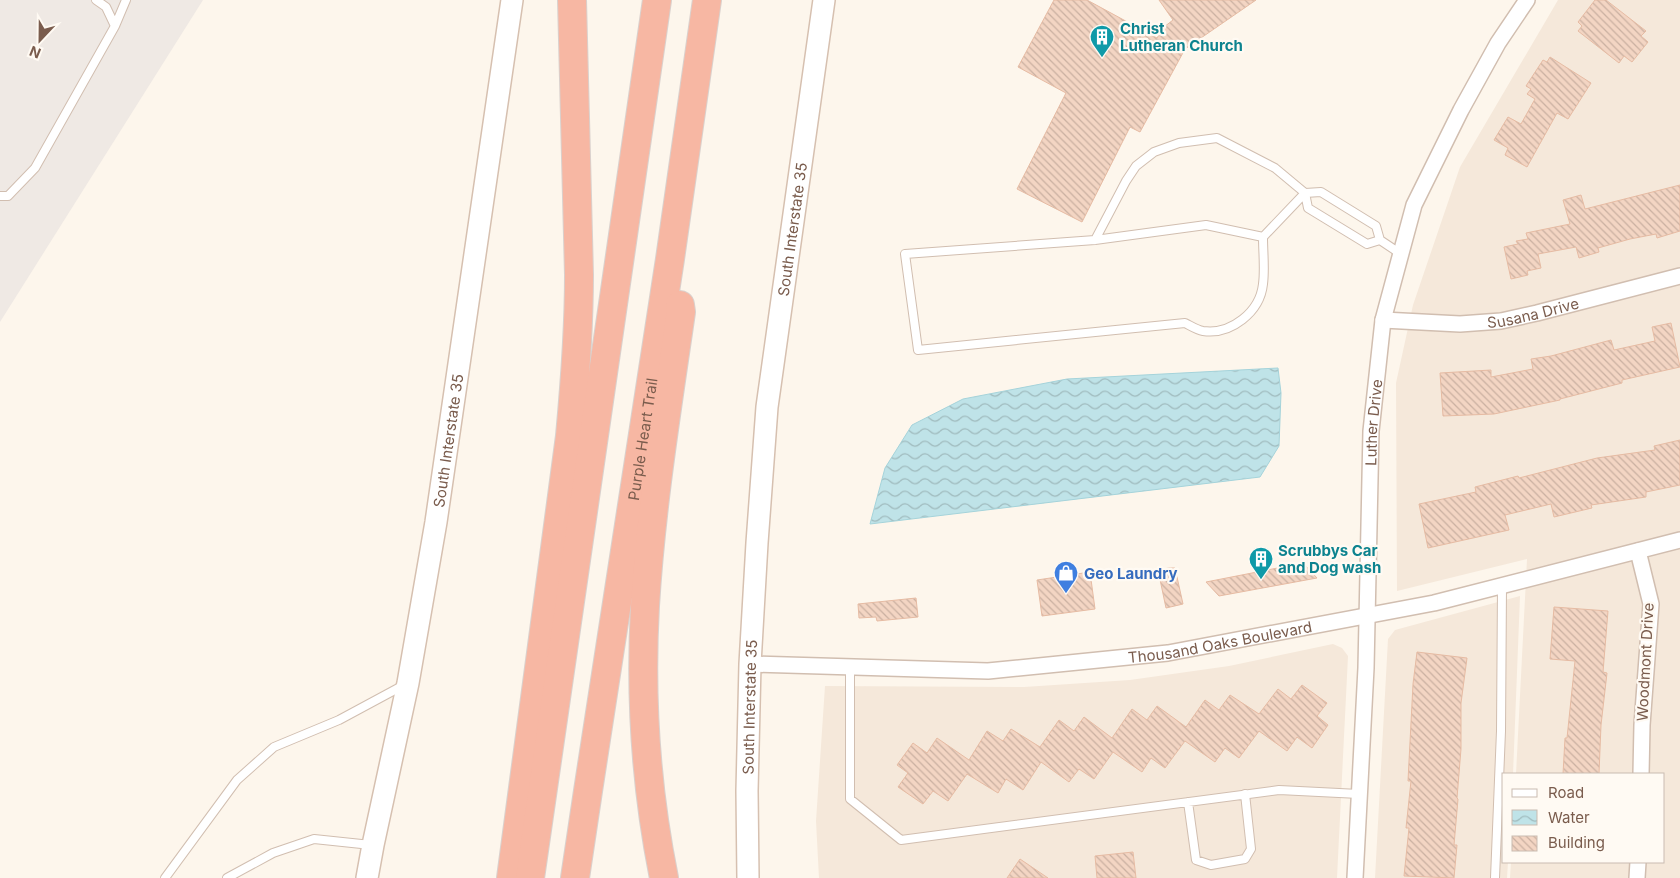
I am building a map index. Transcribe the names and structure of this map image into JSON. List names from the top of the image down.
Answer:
{
  "streets": {
    "highway": ["Purple Heart Trail"],
    "main road": ["South Interstate 35"],
    "street": [
      "Susana Drive",
      "Luther Drive",
      "Thousand Oaks Boulevard",
      "Woodmont Drive"
    ]
  },
  "crossings": [
    ["South Interstate 35", "Thousand Oaks Boulevard"],
    ["Susana Drive", "Luther Drive"],
    ["Luther Drive", "Thousand Oaks Boulevard"],
    ["Thousand Oaks Boulevard", "Woodmont Drive"]
  ],
  "places": {
    "building": ["Christ Lutheran Church", "Scrubbys Car and Dog wash"],
    "shop": ["Geo Laundry"]
  },
  "legend": ["Road", "Water", "Building"],
  "north": "bottom"
}
